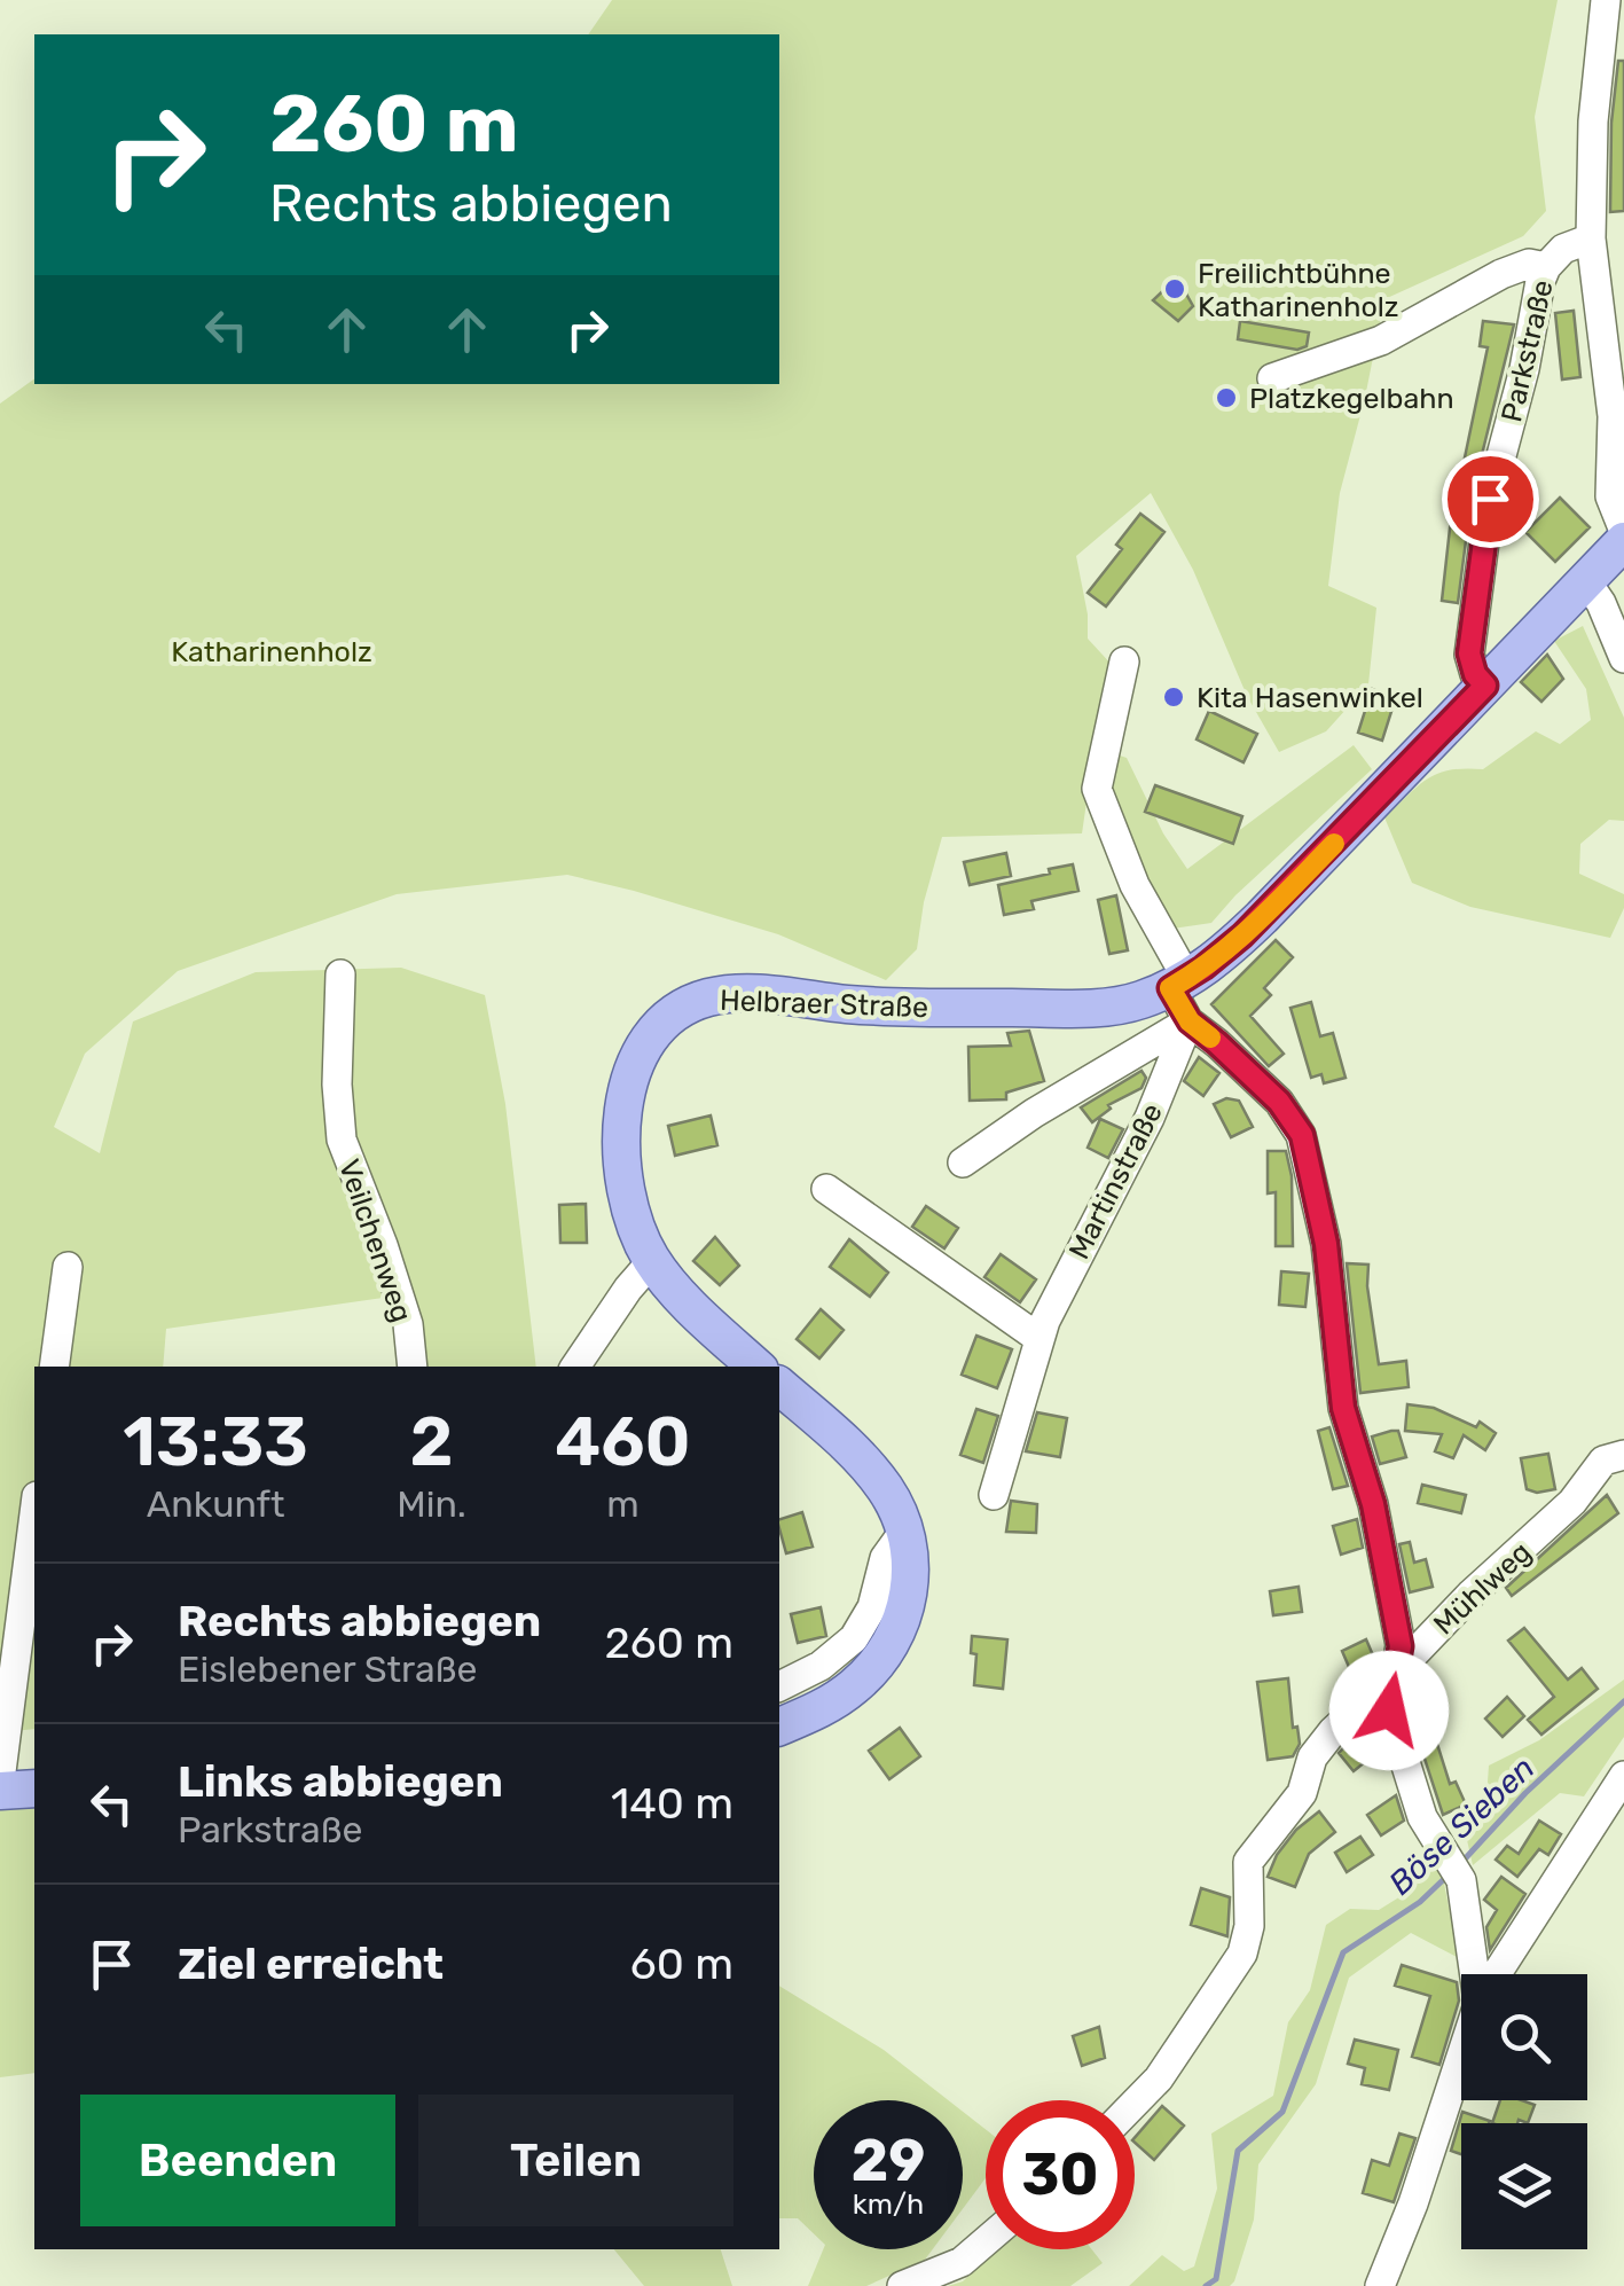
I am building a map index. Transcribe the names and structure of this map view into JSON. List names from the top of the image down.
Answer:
{
  "streets": {
    "main road": ["Helbraer Straße"],
    "street": [
      "Parkstraße",
      "Martinstraße",
      "Veilchenweg",
      "Mühlweg"
    ]
  },
  "water": ["Böse Sieben"],
  "parks": ["Katharinenholz"],
  "places": ["Freilichtbühne Katharinenholz", "Platzkegelbahn", "Kita Hasenwinkel"],
  "page": {
    "turn": ["260 m", "Rechts abbiegen"],
    "eta": [
      "13:33",
      "Ankunft",
      "2",
      "Min.",
      "460",
      "m"
    ],
    "list": [
      {
        "name": "Rechts abbiegen",
        "note": "Eislebener Straße",
        "value": "260 m"
      },
      {
        "name": "Links abbiegen",
        "note": "Parkstraße",
        "value": "140 m"
      },
      {
        "name": "Ziel erreicht",
        "value": "60 m"
      }
    ],
    "buttons": ["Beenden", "Teilen"],
    "speed": "29 km/h",
    "limit": "30"
  }
}
